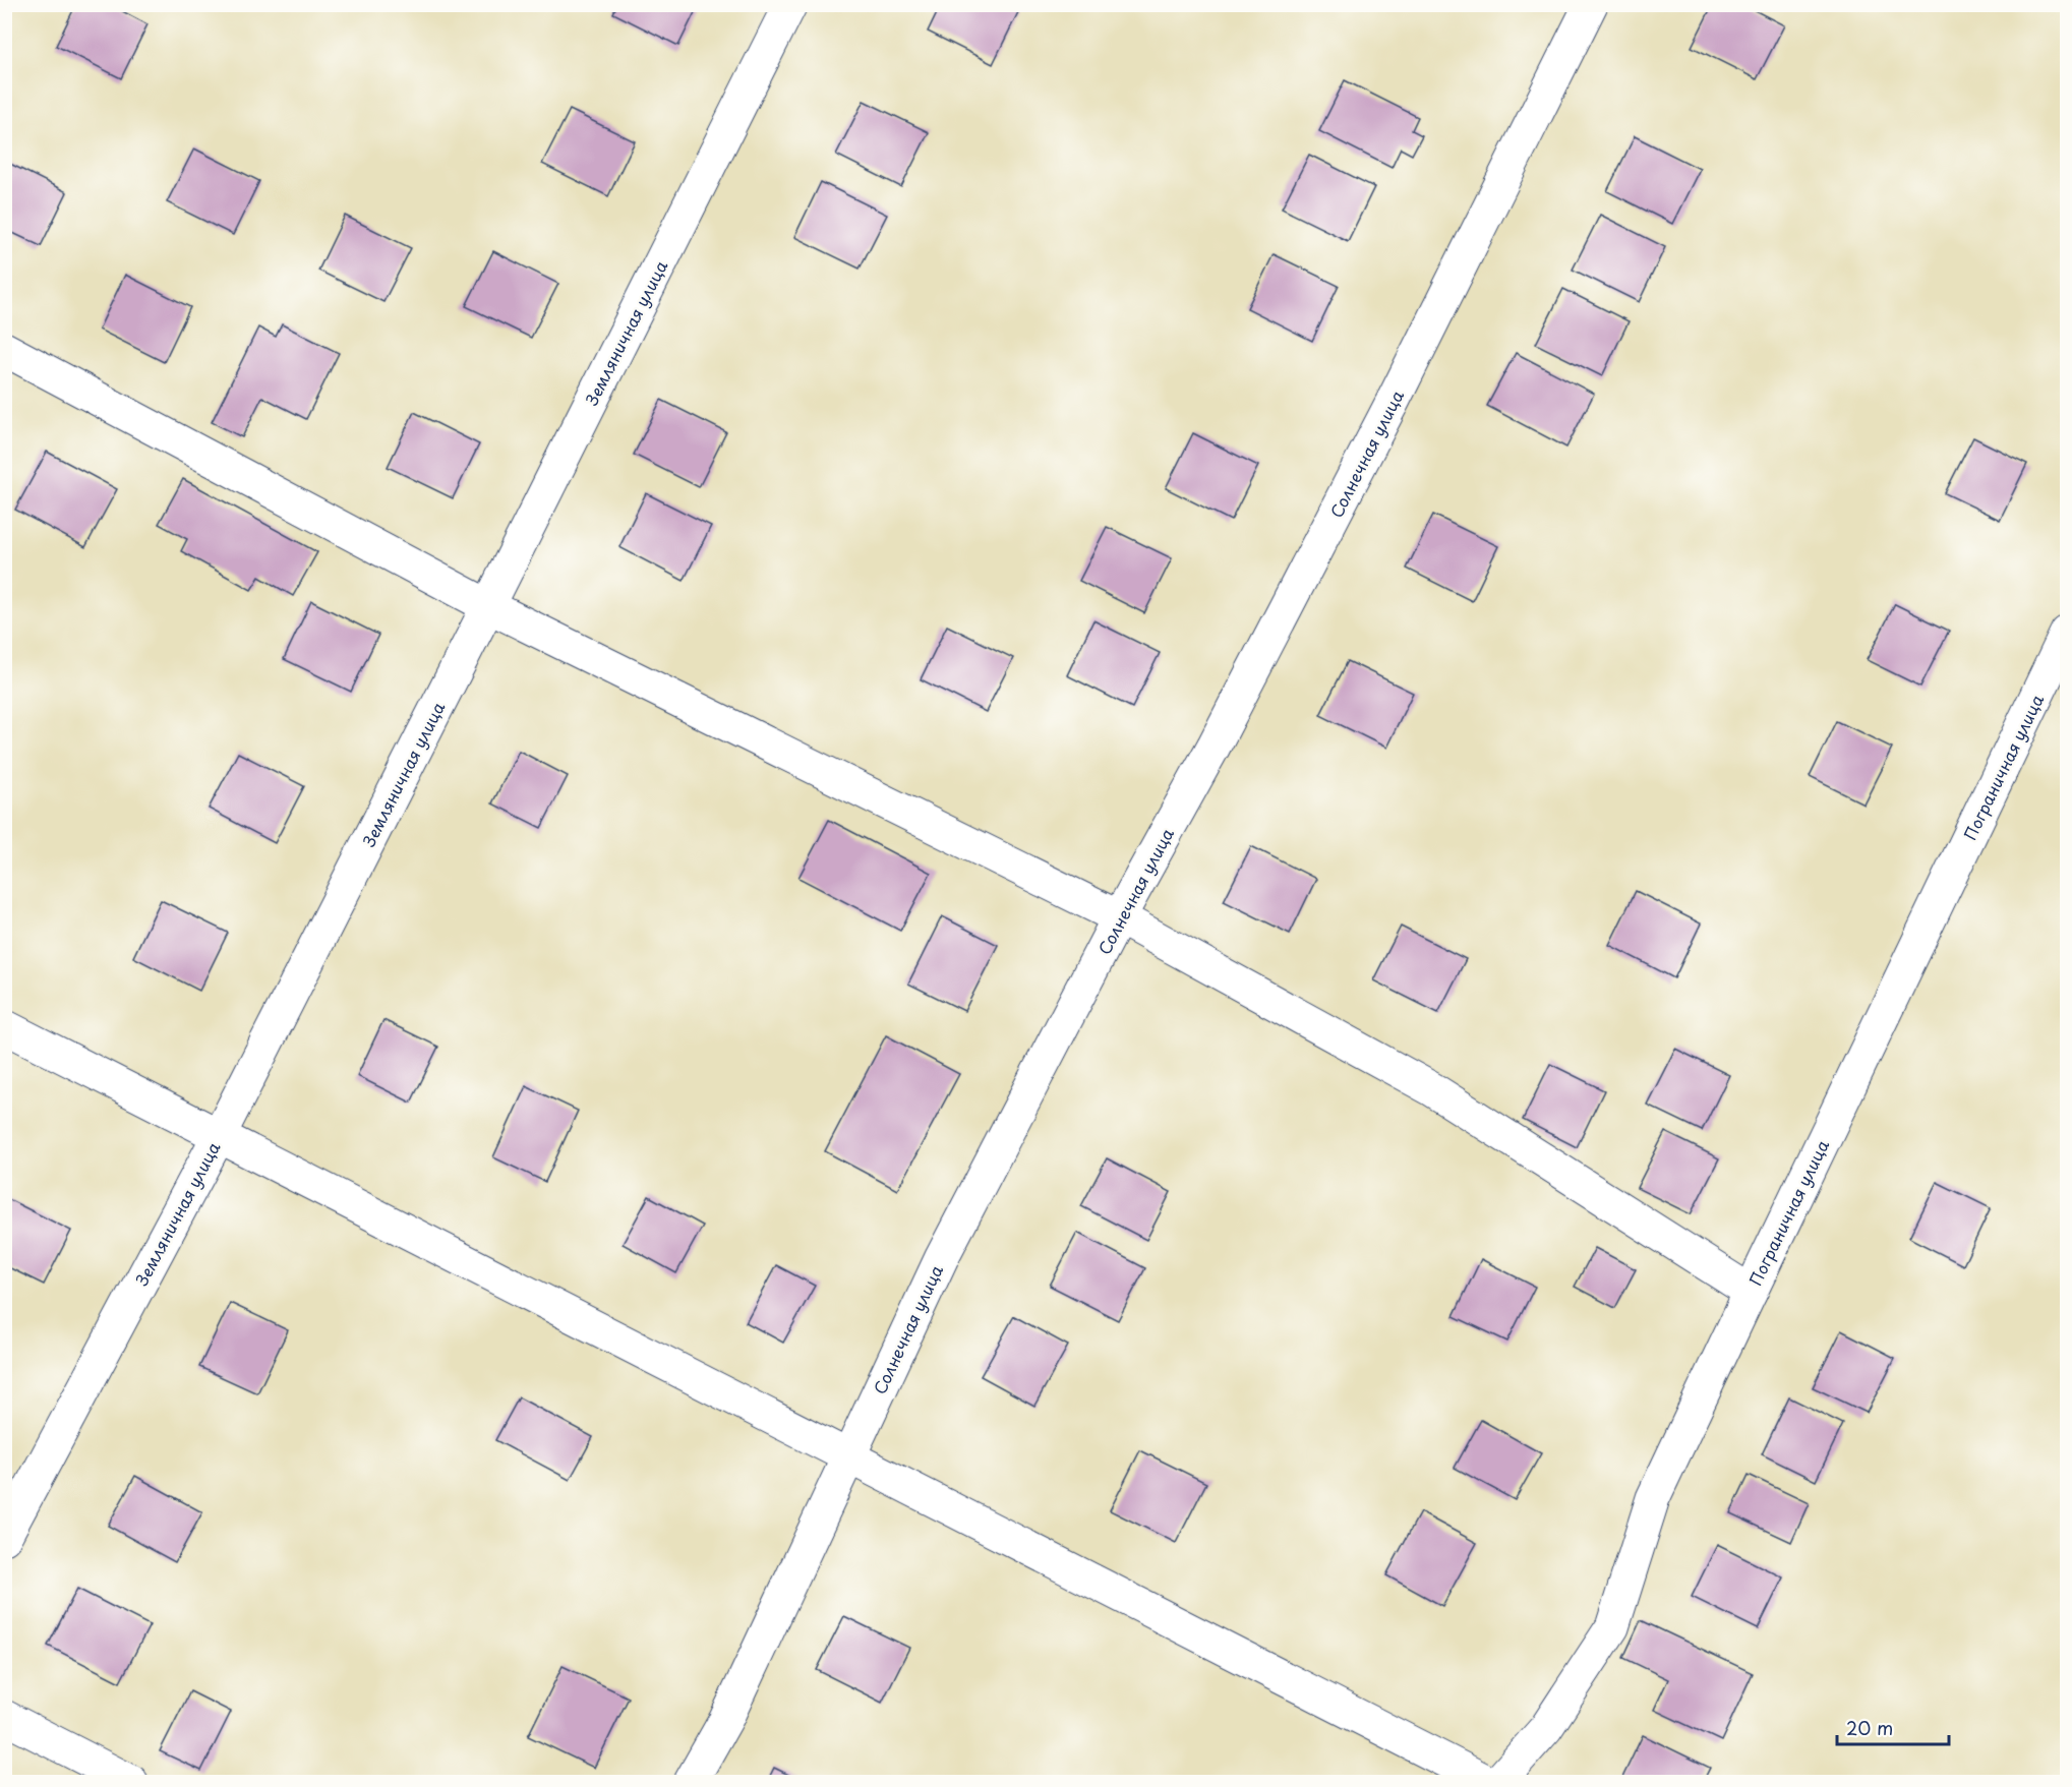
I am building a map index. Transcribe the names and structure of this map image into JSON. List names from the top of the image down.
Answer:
{
  "streets": {
    "street": ["Земляничная улица", "Солнечная улица", "Пограничная улица"]
  },
  "scale_bar": "20 m"
}
